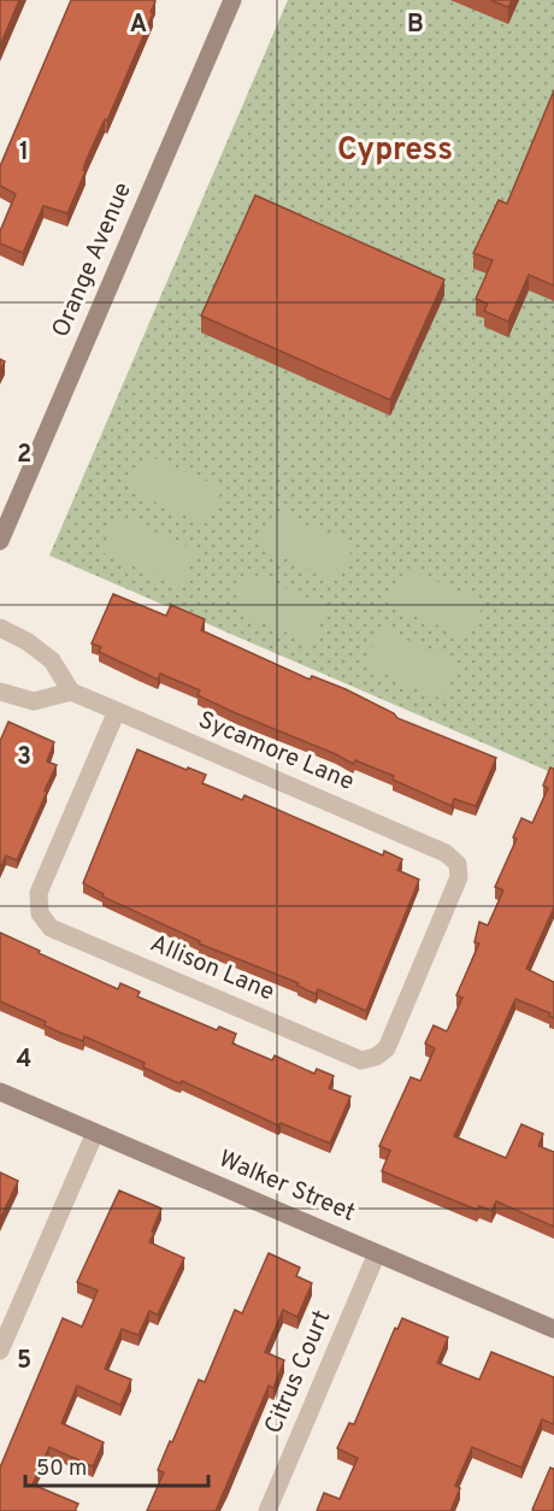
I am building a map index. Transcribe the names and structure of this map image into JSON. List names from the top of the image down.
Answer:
{
  "streets": {
    "main road": ["Orange Avenue", "Walker Street"],
    "street": ["Sycamore Lane", "Allison Lane", "Citrus Court"]
  },
  "crossings": [
    ["Sycamore Lane", "Allison Lane"],
    ["Walker Street", "Citrus Court"]
  ],
  "districts": ["Cypress"],
  "scale_bar": "50 m",
  "grid": {
    "columns": ["A", "B"],
    "rows": [
      "1",
      "2",
      "3",
      "4",
      "5"
    ]
  }
}
